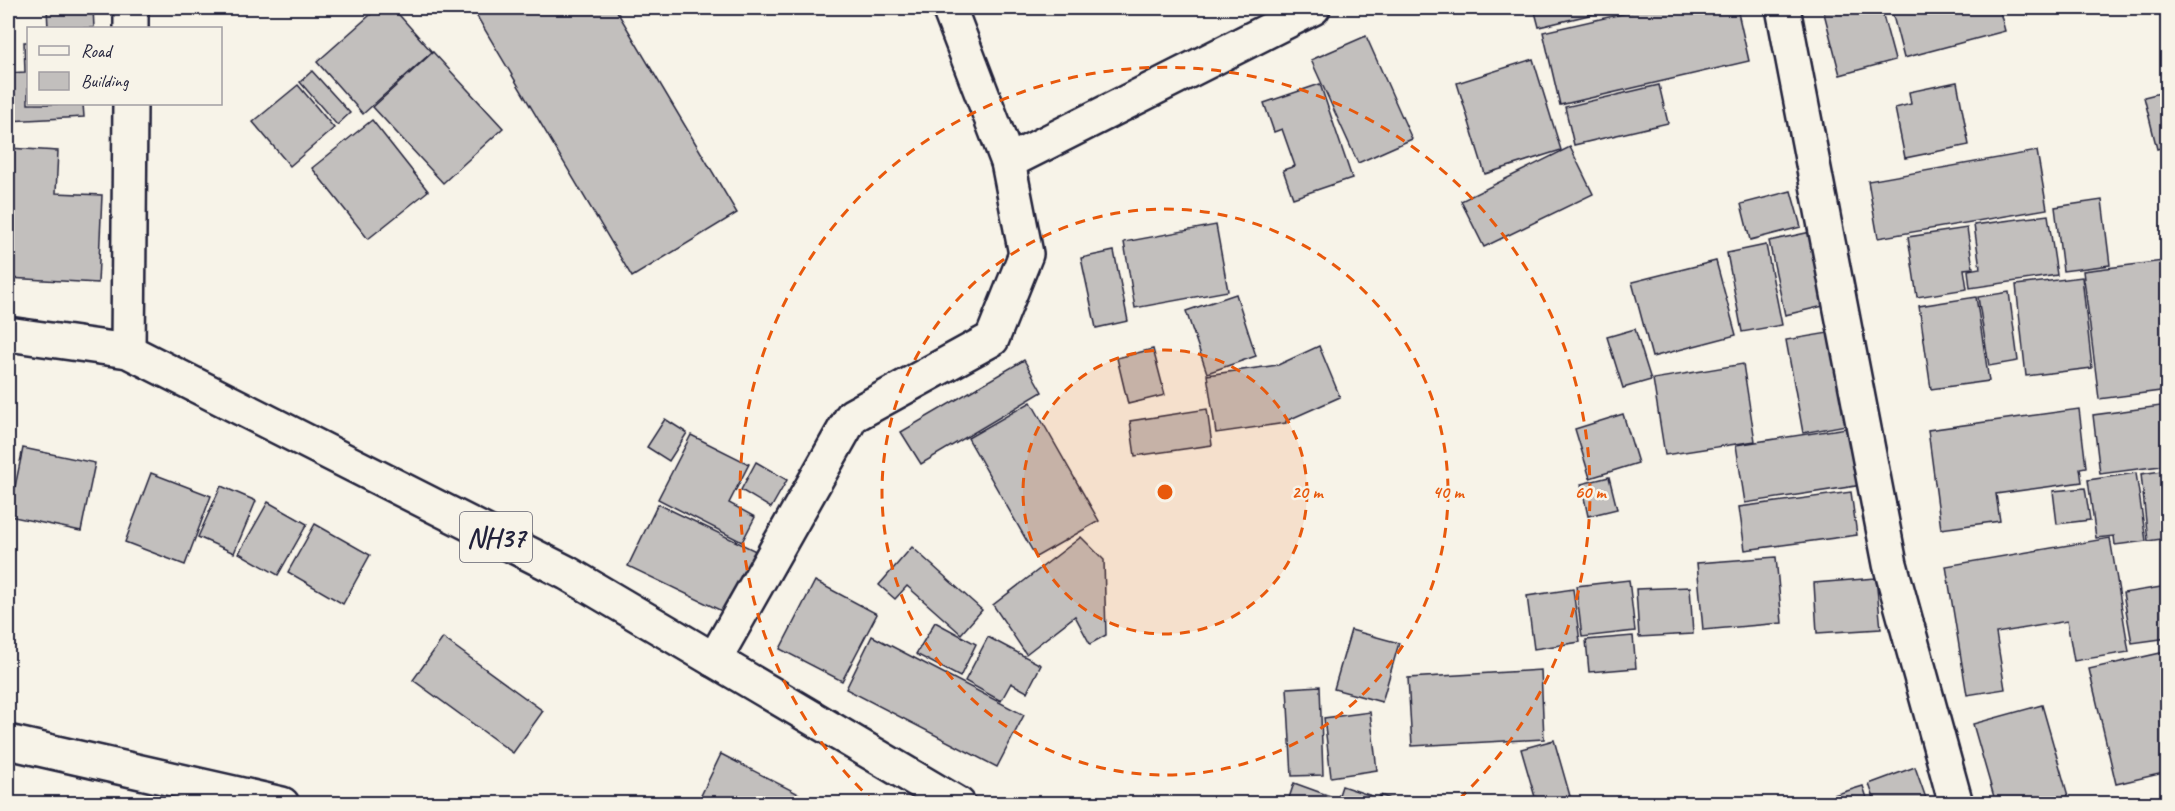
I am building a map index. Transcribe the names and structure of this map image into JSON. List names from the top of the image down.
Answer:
{
  "streets": {
    "main road": ["NH37"]
  },
  "legend": ["Road", "Building"],
  "rings": ["20 m", "40 m", "60 m"]
}
